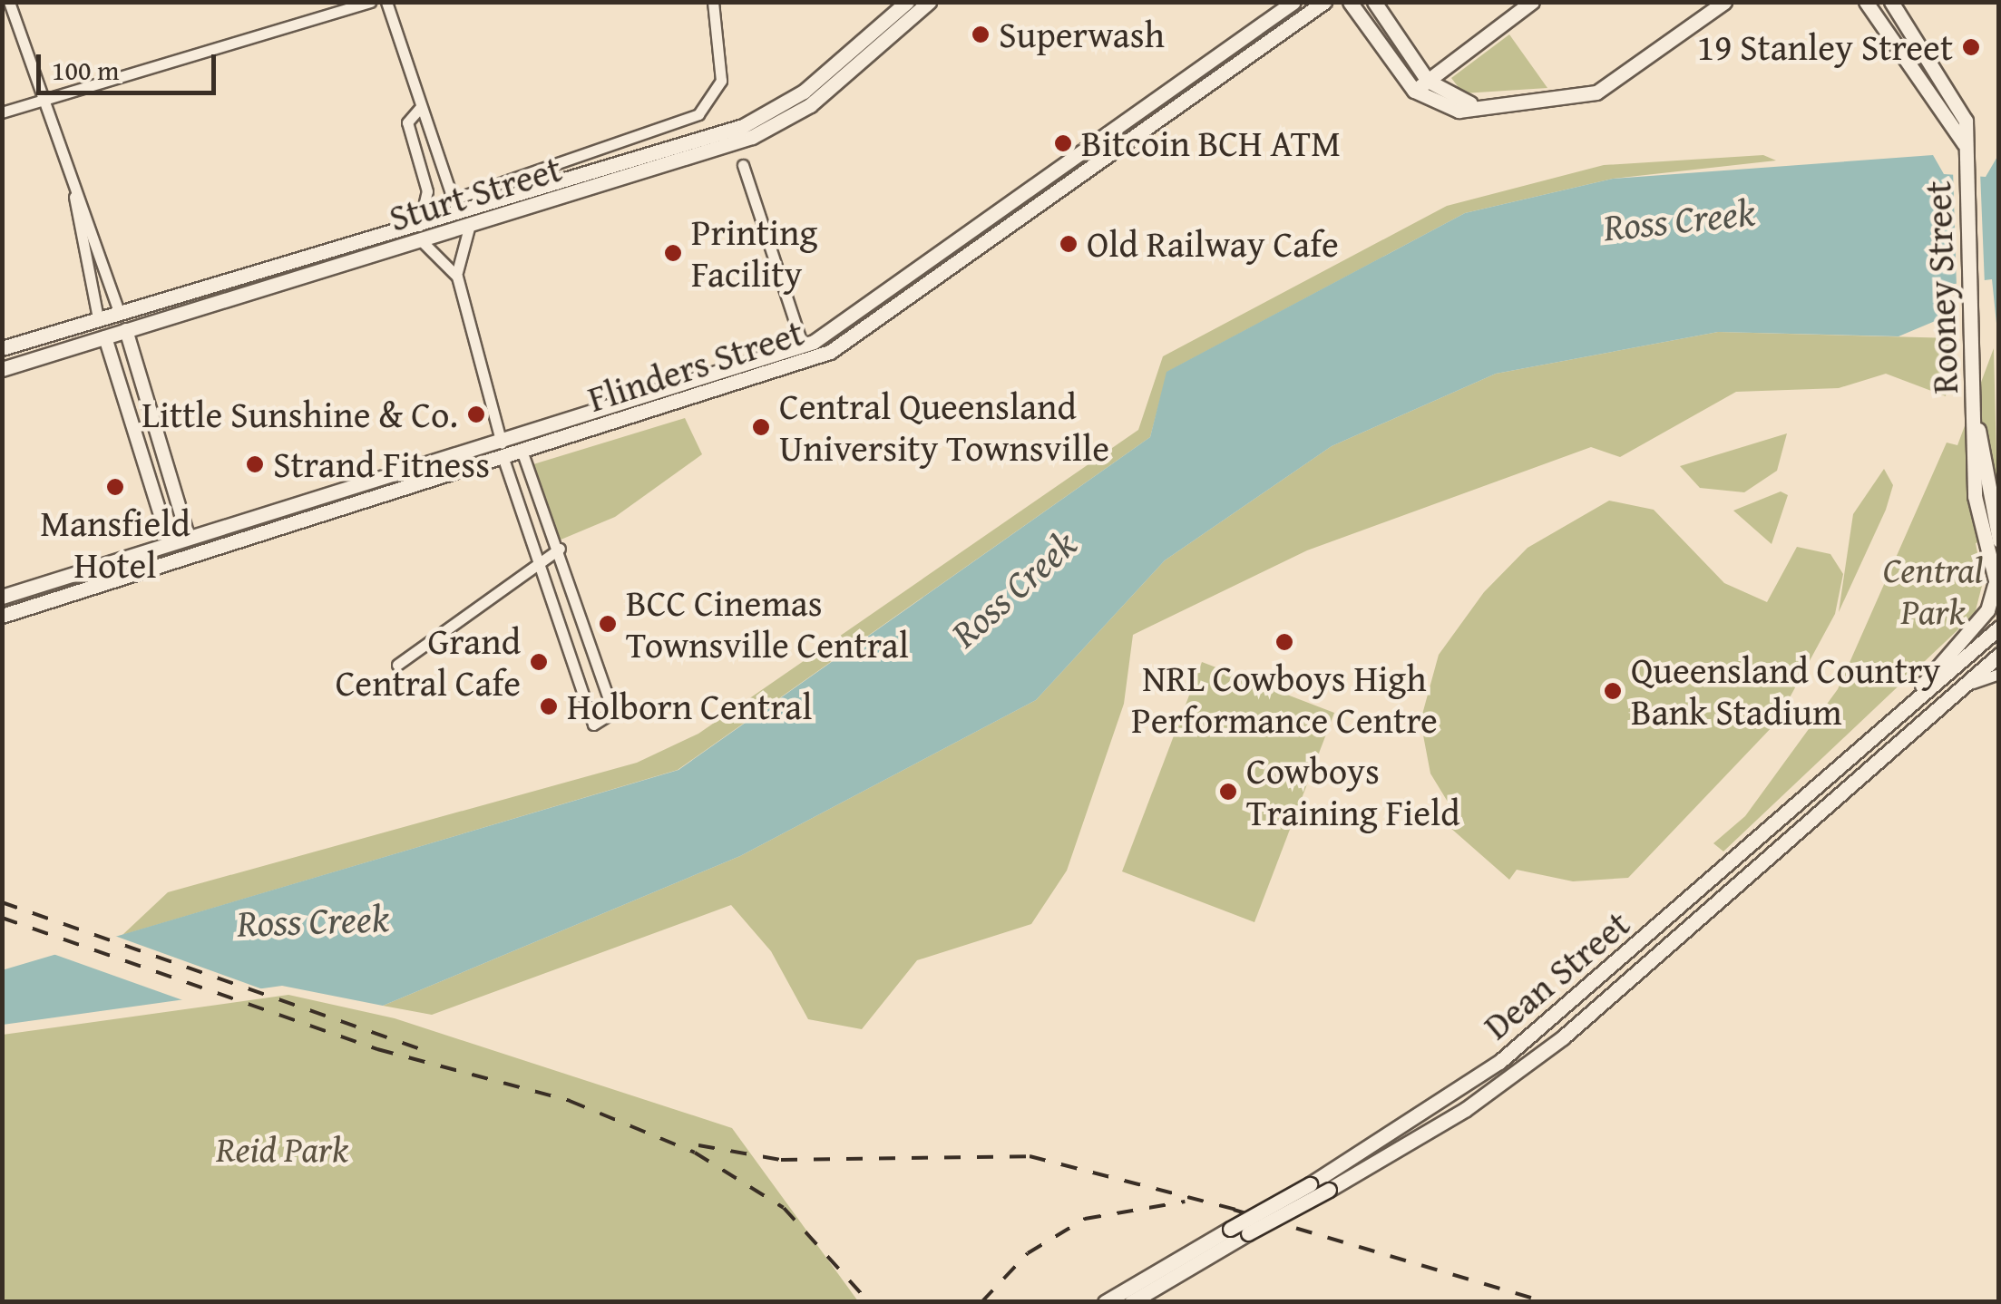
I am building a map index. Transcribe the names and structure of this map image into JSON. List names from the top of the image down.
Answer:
{
  "streets": {
    "main road": [
      "Sturt Street",
      "Rooney Street",
      "Flinders Street",
      "Dean Street"
    ]
  },
  "water": ["Ross Creek"],
  "parks": ["Central Park", "Reid Park"],
  "places": [
    "Superwash",
    "19 Stanley Street",
    "Bitcoin BCH ATM",
    "Old Railway Cafe",
    "Printing Facility",
    "Little Sunshine & Co.",
    "Central Queensland University Townsville",
    "Strand Fitness",
    "Mansfield Hotel",
    "BCC Cinemas Townsville Central",
    "NRL Cowboys High Performance Centre",
    "Grand Central Cafe",
    "Queensland Country Bank Stadium",
    "Holborn Central",
    "Cowboys Training Field"
  ],
  "scale_bar": "100 m"
}
